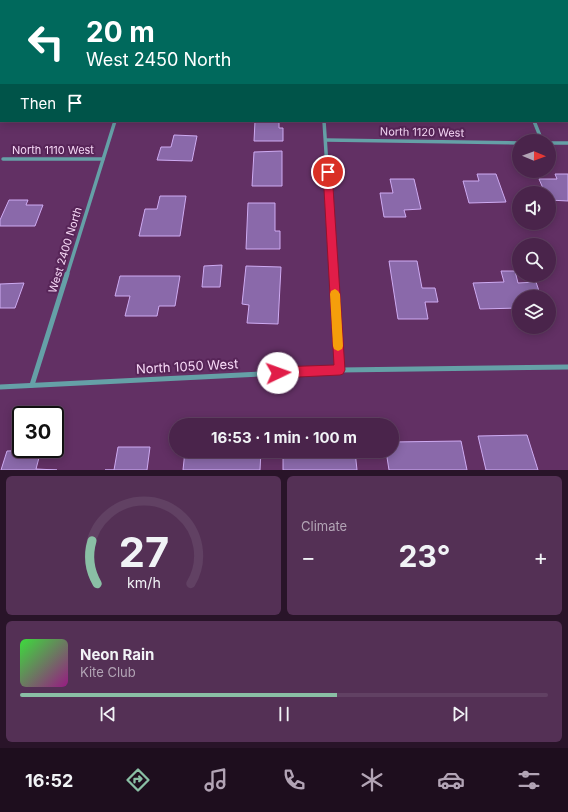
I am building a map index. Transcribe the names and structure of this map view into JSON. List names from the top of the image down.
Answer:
{
  "streets": {
    "street": [
      "North 1120 West",
      "North 1110 West",
      "West 2400 North",
      "North 1050 West"
    ]
  },
  "crossings": [
    ["North 1110 West", "West 2400 North"],
    ["West 2400 North", "North 1050 West"]
  ],
  "north": "right",
  "page": {
    "turn": ["20 m", "West 2450 North"],
    "then": "Then",
    "limit": "30",
    "trip": "16:53 · 1 min · 100 m",
    "tile": "Climate",
    "heat": ["−", "23°", "+"],
    "song": ["Neon Rain", "Kite Club"],
    "tabs": "16:52",
    "gauge": ["27", "km/h"]
  }
}
